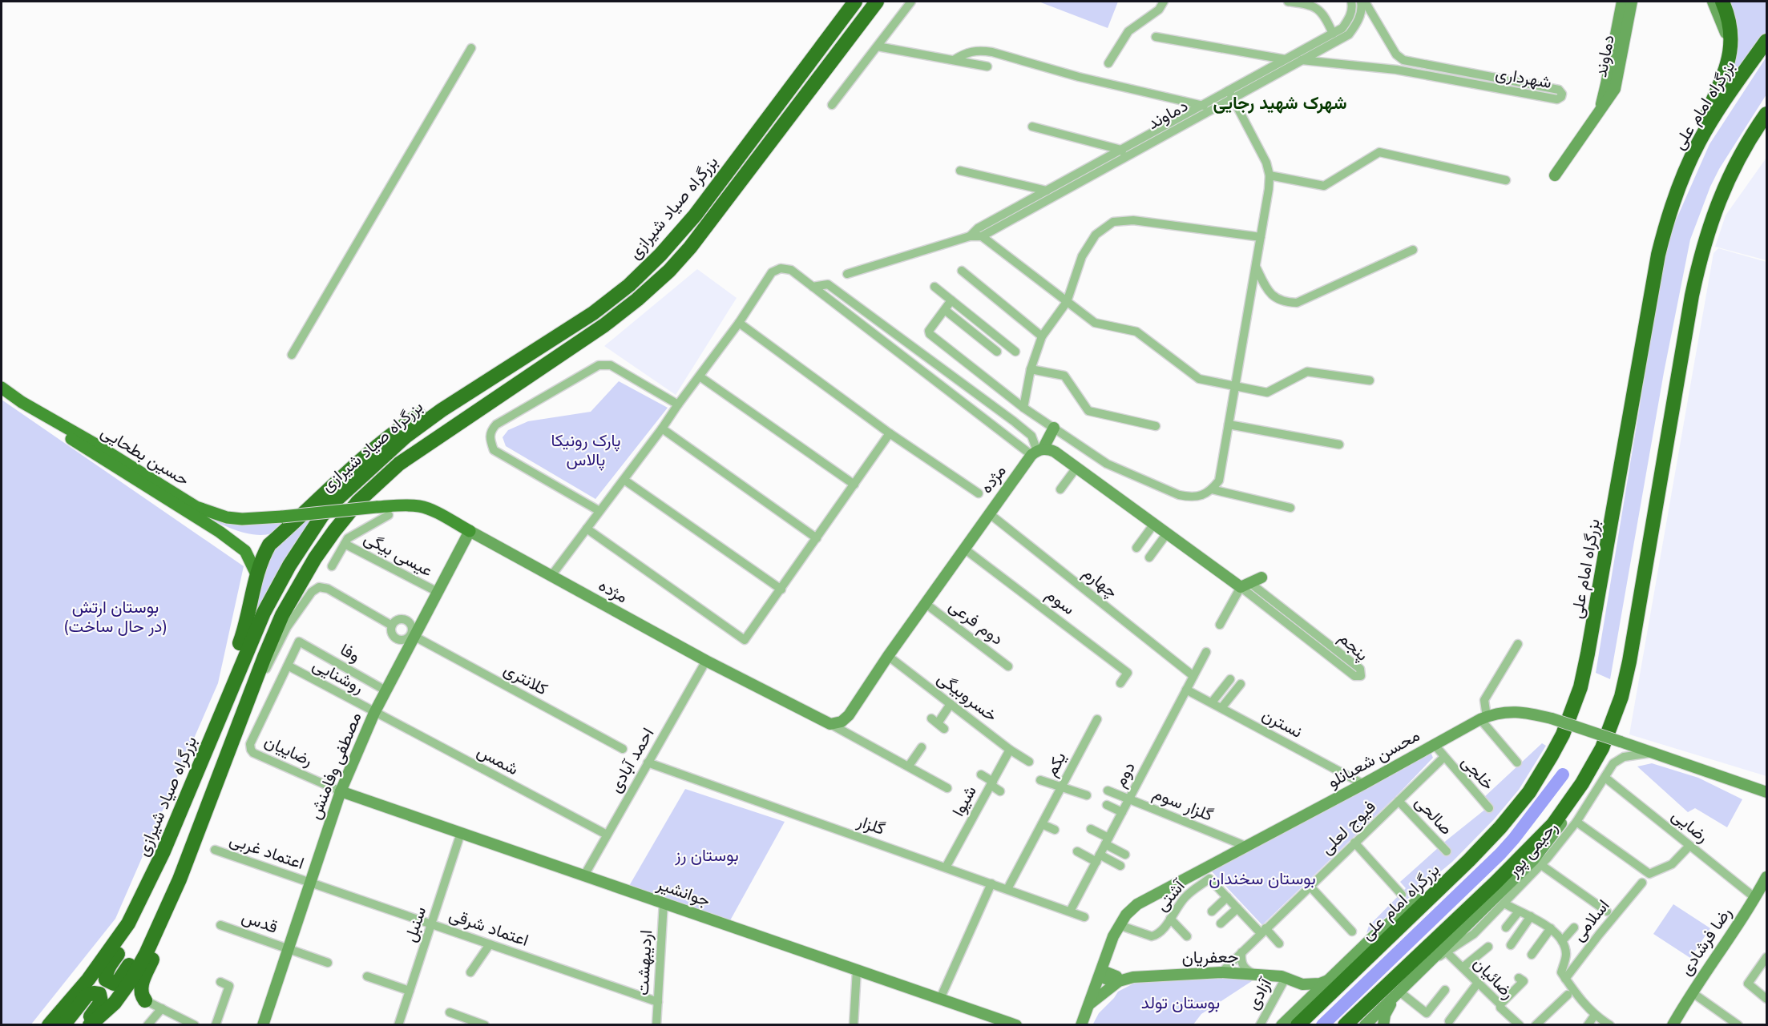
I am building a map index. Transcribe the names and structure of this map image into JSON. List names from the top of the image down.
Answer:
{
  "streets": {
    "highway": ["بزرگراه امام علی", "بزرگراه صیاد شیرازی"],
    "main road": [
      "دماوند",
      "حسین بطحایی",
      "مژده",
      "محسن شعبانلو",
      "مصطفی وفامنش",
      "جوانشیر",
      "رضا فرشادی",
      "جعفریان"
    ],
    "street": [
      "شهرداری",
      "عیسی بیگی",
      "چهارم",
      "سوم",
      "دوم فرعی",
      "پنجم",
      "وفا",
      "روشنایی",
      "کلانتری",
      "خسروبیگی",
      "نسترن",
      "رضاییان",
      "شمس",
      "احمد آبادی",
      "یکم",
      "خلجی",
      "دوم",
      "شیوا",
      "گلزار سوم",
      "صالحی",
      "گلزار",
      "رضایی",
      "فیوج لعلی",
      "رحیمی پور",
      "اعتماد غربی",
      "آشتی",
      "اسلامی",
      "قدس",
      "سنبل",
      "اعتماد شرقی",
      "اردیبهشت",
      "رضائیان",
      "آزادی"
    ]
  },
  "crossings": [
    ["دماوند", "شهرداری"],
    ["حسین بطحایی", "مژده"],
    ["مژده", "چهارم"],
    ["مژده", "سوم"],
    ["مژده", "دوم فرعی"],
    ["مژده", "خسروبیگی"],
    ["مژده", "احمد آبادی"],
    ["مژده", "مصطفی وفامنش"],
    ["عیسی بیگی", "مصطفی وفامنش"],
    ["چهارم", "دوم"],
    ["وفا", "روشنایی"],
    ["وفا", "رضاییان"],
    ["وفا", "مصطفی وفامنش"],
    ["روشنایی", "رضاییان"],
    ["روشنایی", "شمس"],
    ["روشنایی", "مصطفی وفامنش"],
    ["کلانتری", "مصطفی وفامنش"],
    ["خسروبیگی", "شیوا"],
    ["نسترن", "محسن شعبانلو"],
    ["نسترن", "دوم"],
    ["رضاییان", "مصطفی وفامنش"],
    ["رضاییان", "جوانشیر"],
    ["محسن شعبانلو", "گلزار سوم"],
    ["محسن شعبانلو", "رحیمی پور"],
    ["محسن شعبانلو", "آشتی"],
    ["شمس", "احمد آبادی"],
    ["شمس", "مصطفی وفامنش"],
    ["احمد آبادی", "گلزار"],
    ["احمد آبادی", "جوانشیر"],
    ["یکم", "گلزار"],
    ["مصطفی وفامنش", "اعتماد غربی"],
    ["مصطفی وفامنش", "جوانشیر"],
    ["مصطفی وفامنش", "قدس"],
    ["مصطفی وفامنش", "اعتماد شرقی"],
    ["خلجی", "فیوج لعلی"],
    ["دوم", "گلزار سوم"],
    ["دوم", "گلزار"],
    ["شیوا", "گلزار"],
    ["صالحی", "فیوج لعلی"],
    ["رضایی", "رحیمی پور"],
    ["رضایی", "رضا فرشادی"],
    ["فیوج لعلی", "جعفریان"],
    ["رحیمی پور", "رضائیان"],
    ["اعتماد غربی", "اعتماد شرقی"],
    ["جوانشیر", "سنبل"],
    ["جوانشیر", "اردیبهشت"],
    ["سنبل", "اعتماد شرقی"],
    ["اعتماد شرقی", "اردیبهشت"],
    ["جعفریان", "آزادی"]
  ],
  "districts": ["شهرک شهید رجایی"],
  "parks": [
    "پارک رونیکا پالاس",
    "بوستان ارتش (در حال ساخت)",
    "بوستان رز",
    "بوستان سخندان",
    "بوستان تولد"
  ]
}
